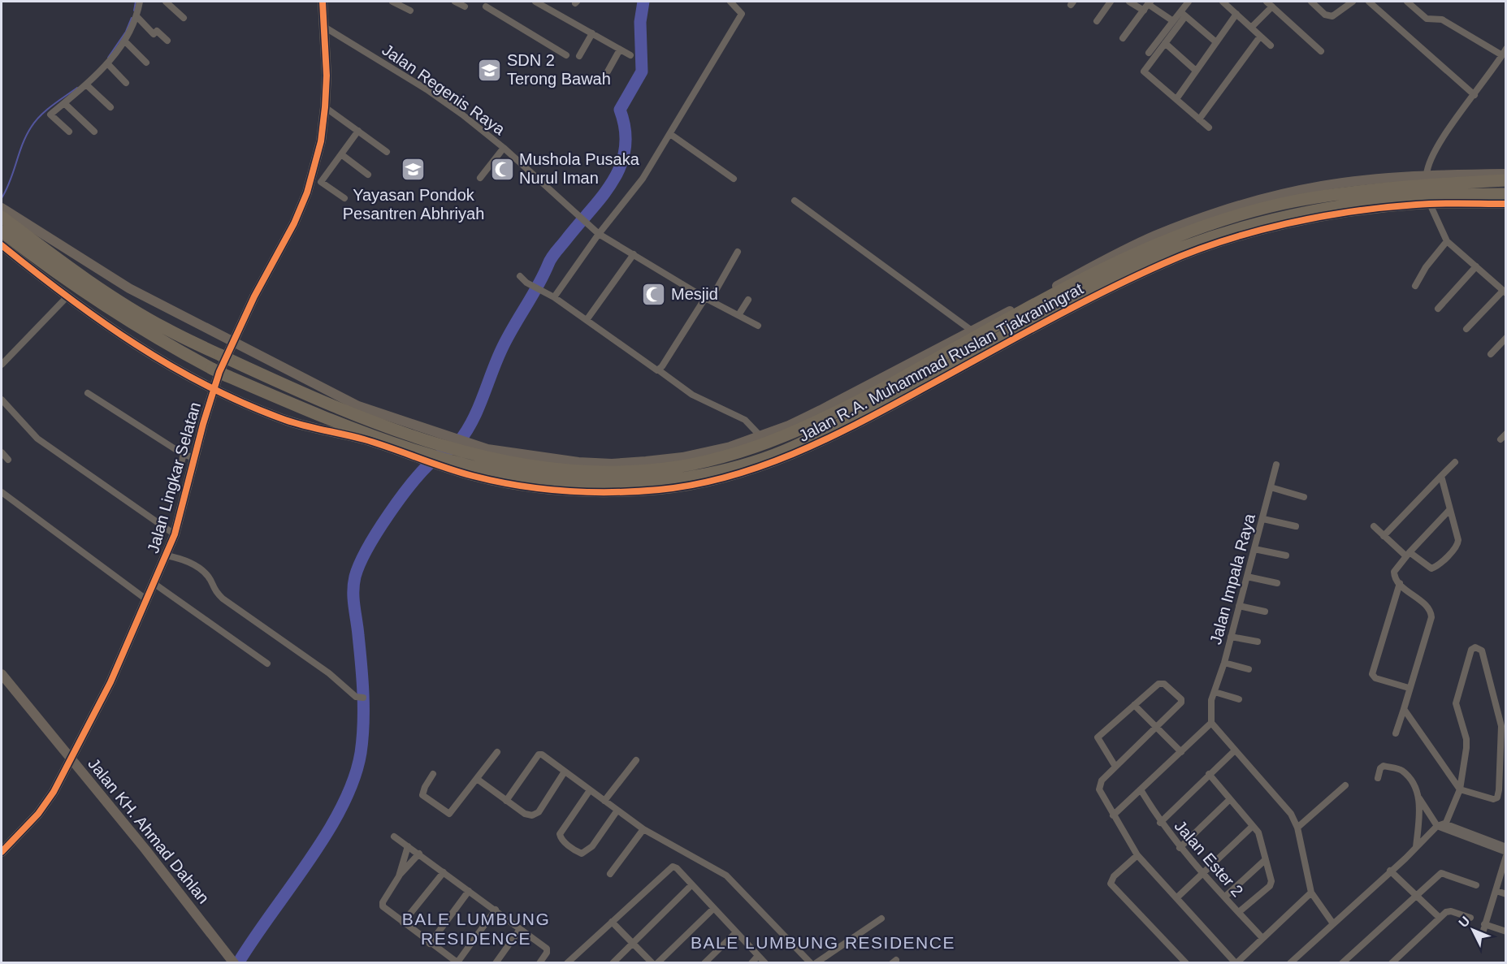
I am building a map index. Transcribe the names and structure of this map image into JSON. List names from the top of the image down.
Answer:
{
  "streets": {
    "highway": ["Jalan R.A. Muhammad Ruslan Tjakraningrat"],
    "street": [
      "Jalan Regenis Raya",
      "Jalan Lingkar Selatan",
      "Jalan Impala Raya",
      "Jalan KH. Ahmad Dahlan",
      "Jalan Ester 2"
    ]
  },
  "crossings": [
    ["Jalan Regenis Raya", "Jalan Lingkar Selatan"],
    ["Jalan R.A. Muhammad Ruslan Tjakraningrat", "Jalan Lingkar Selatan"],
    ["Jalan Lingkar Selatan", "Jalan KH. Ahmad Dahlan"]
  ],
  "districts": ["BALE LUMBUNG RESIDENCE", "BALE LUMBUNG RESIDENCE"],
  "places": {
    "school or university": ["SDN 2 Terong Bawah", "Yayasan Pondok Pesantren Abhriyah"],
    "mosque": ["Mushola Pusaka Nurul Iman", "Mesjid"]
  },
  "north": "top left"
}
